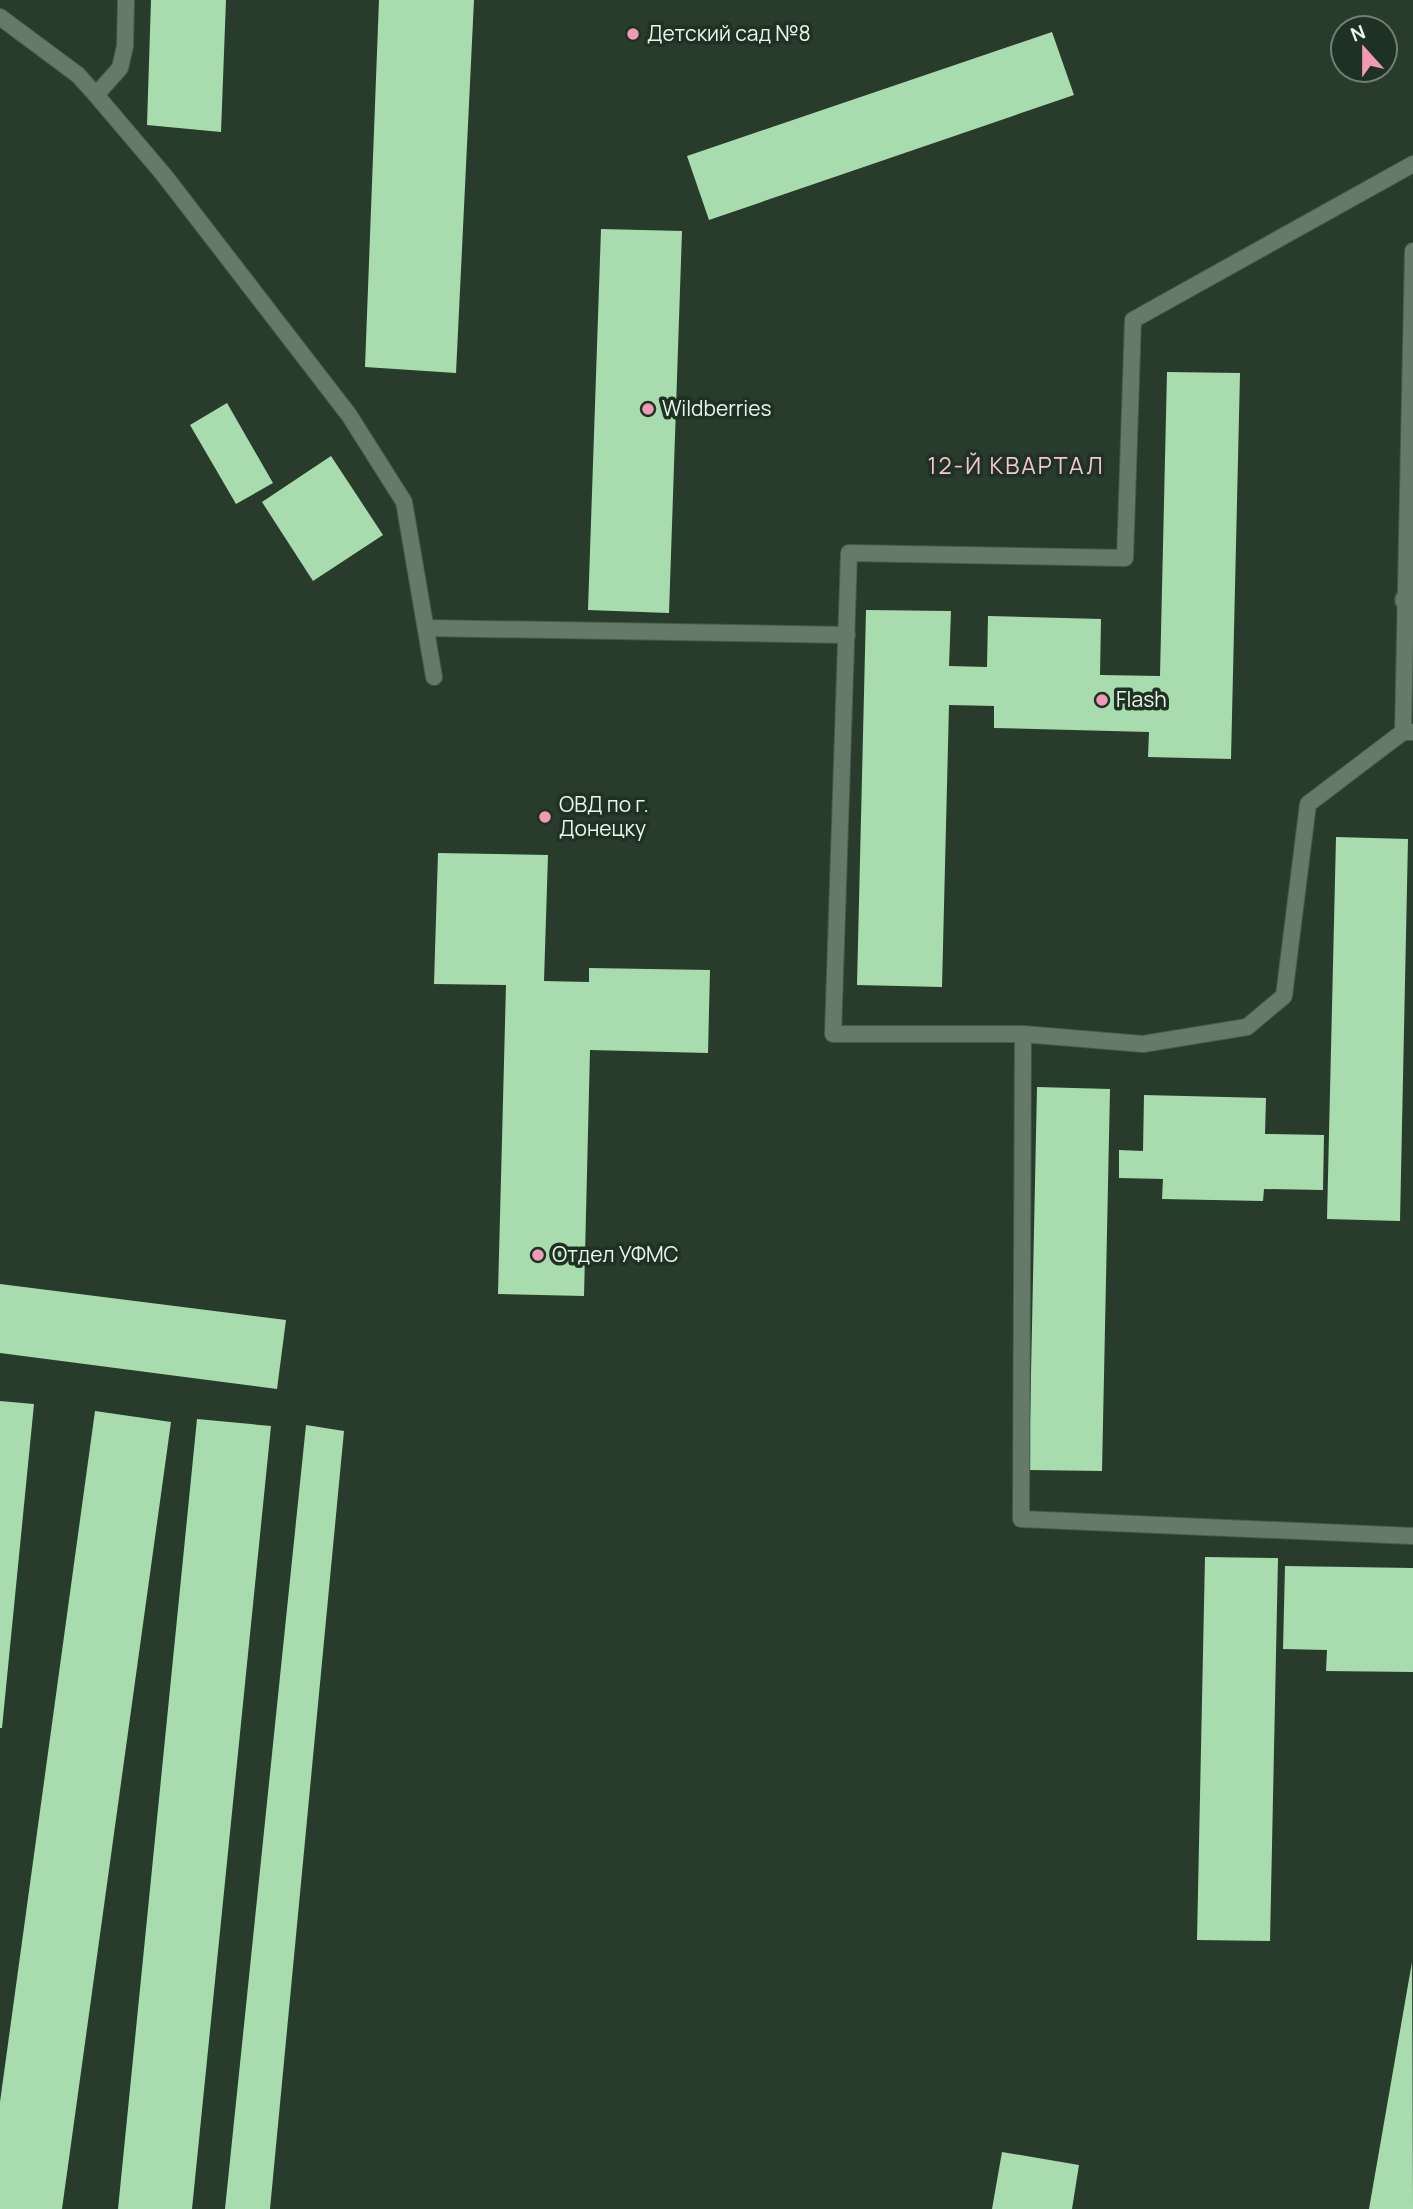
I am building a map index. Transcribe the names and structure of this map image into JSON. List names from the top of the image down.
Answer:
{
  "districts": ["12-Й КВАРТАЛ"],
  "places": [
    "Детский сад №8",
    "Wildberries",
    "Flash",
    "ОВД по г. Донецку",
    "Отдел УФМС"
  ],
  "north": "top"
}
